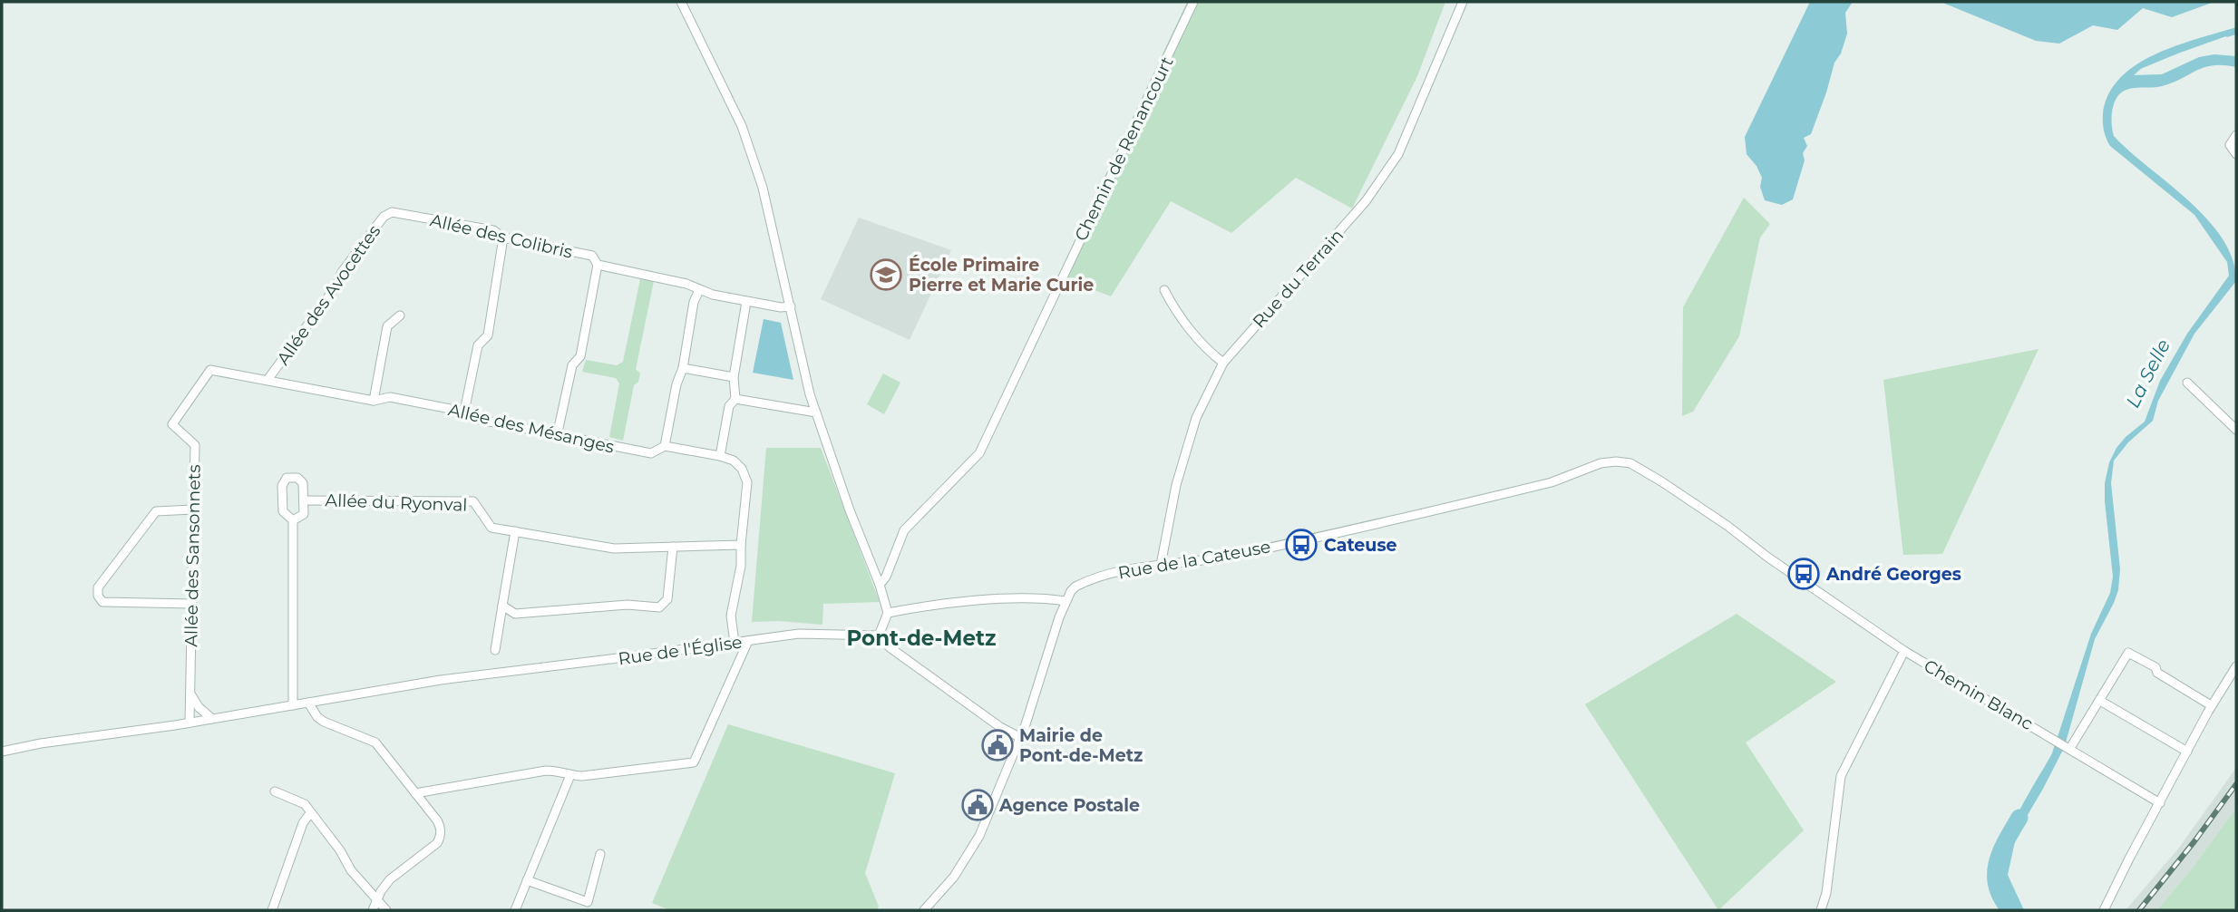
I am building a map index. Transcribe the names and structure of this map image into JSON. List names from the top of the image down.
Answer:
{
  "streets": {
    "street": [
      "Chemin de Renancourt",
      "Allée des Colibris",
      "Rue du Terrain",
      "Allée des Avocettes",
      "Allée des Mésanges",
      "Allée du Ryonval",
      "Allée des Sansonnets",
      "Rue de la Cateuse",
      "Rue de l'Église",
      "Chemin Blanc"
    ]
  },
  "crossings": [
    ["Allée des Colibris", "Allée des Avocettes"],
    ["Rue du Terrain", "Rue de la Cateuse"],
    ["Allée des Avocettes", "Allée des Mésanges"],
    ["Allée des Mésanges", "Allée des Sansonnets"],
    ["Allée des Mésanges", "Rue de l'Église"],
    ["Allée du Ryonval", "Rue de l'Église"],
    ["Allée des Sansonnets", "Rue de l'Église"],
    ["Rue de la Cateuse", "Chemin Blanc"]
  ],
  "districts": ["Pont-de-Metz"],
  "water": ["La Selle"],
  "places": {
    "school or university": ["École Primaire Pierre et Marie Curie"],
    "bus stop": ["Cateuse", "André Georges"],
    "public building": ["Mairie de Pont-de-Metz", "Agence Postale"]
  }
}
